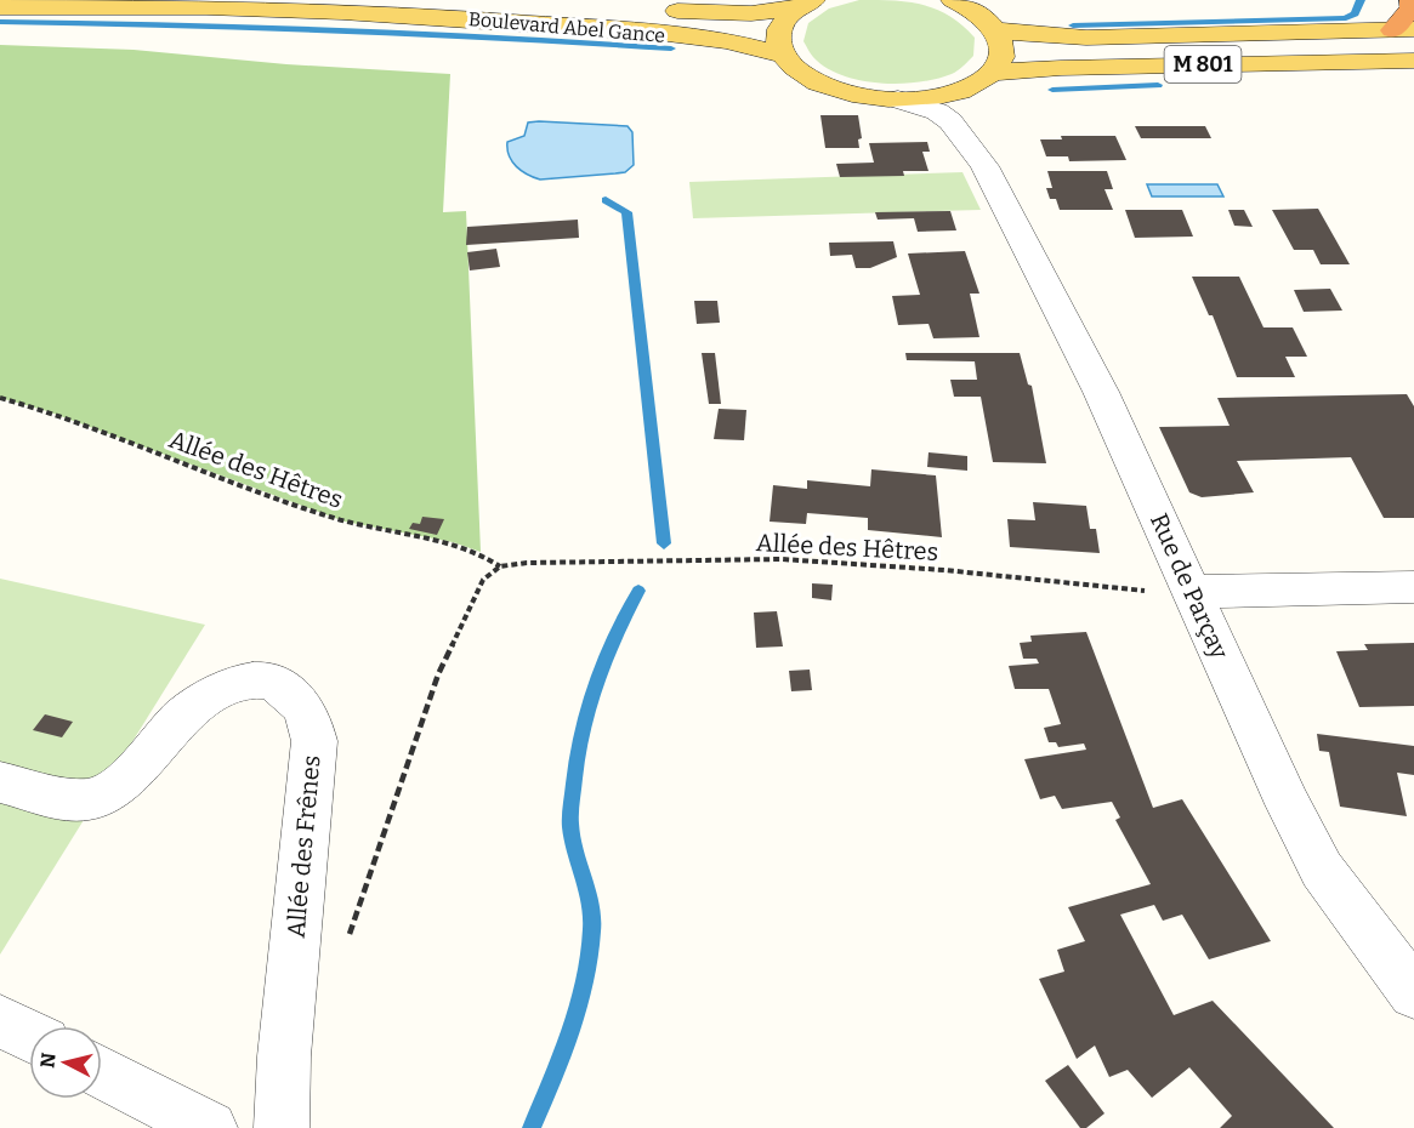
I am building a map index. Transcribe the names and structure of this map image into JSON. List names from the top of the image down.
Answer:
{
  "streets": {
    "main road": ["Boulevard Abel Gance", "M 801"],
    "street": ["Rue de Parçay", "Allée des Frênes"],
    "path": ["Allée des Hêtres"]
  },
  "crossings": [
    ["Boulevard Abel Gance", "M 801"],
    ["M 801", "Rue de Parçay"],
    ["Allée des Hêtres", "Rue de Parçay"]
  ],
  "north": "left"
}
